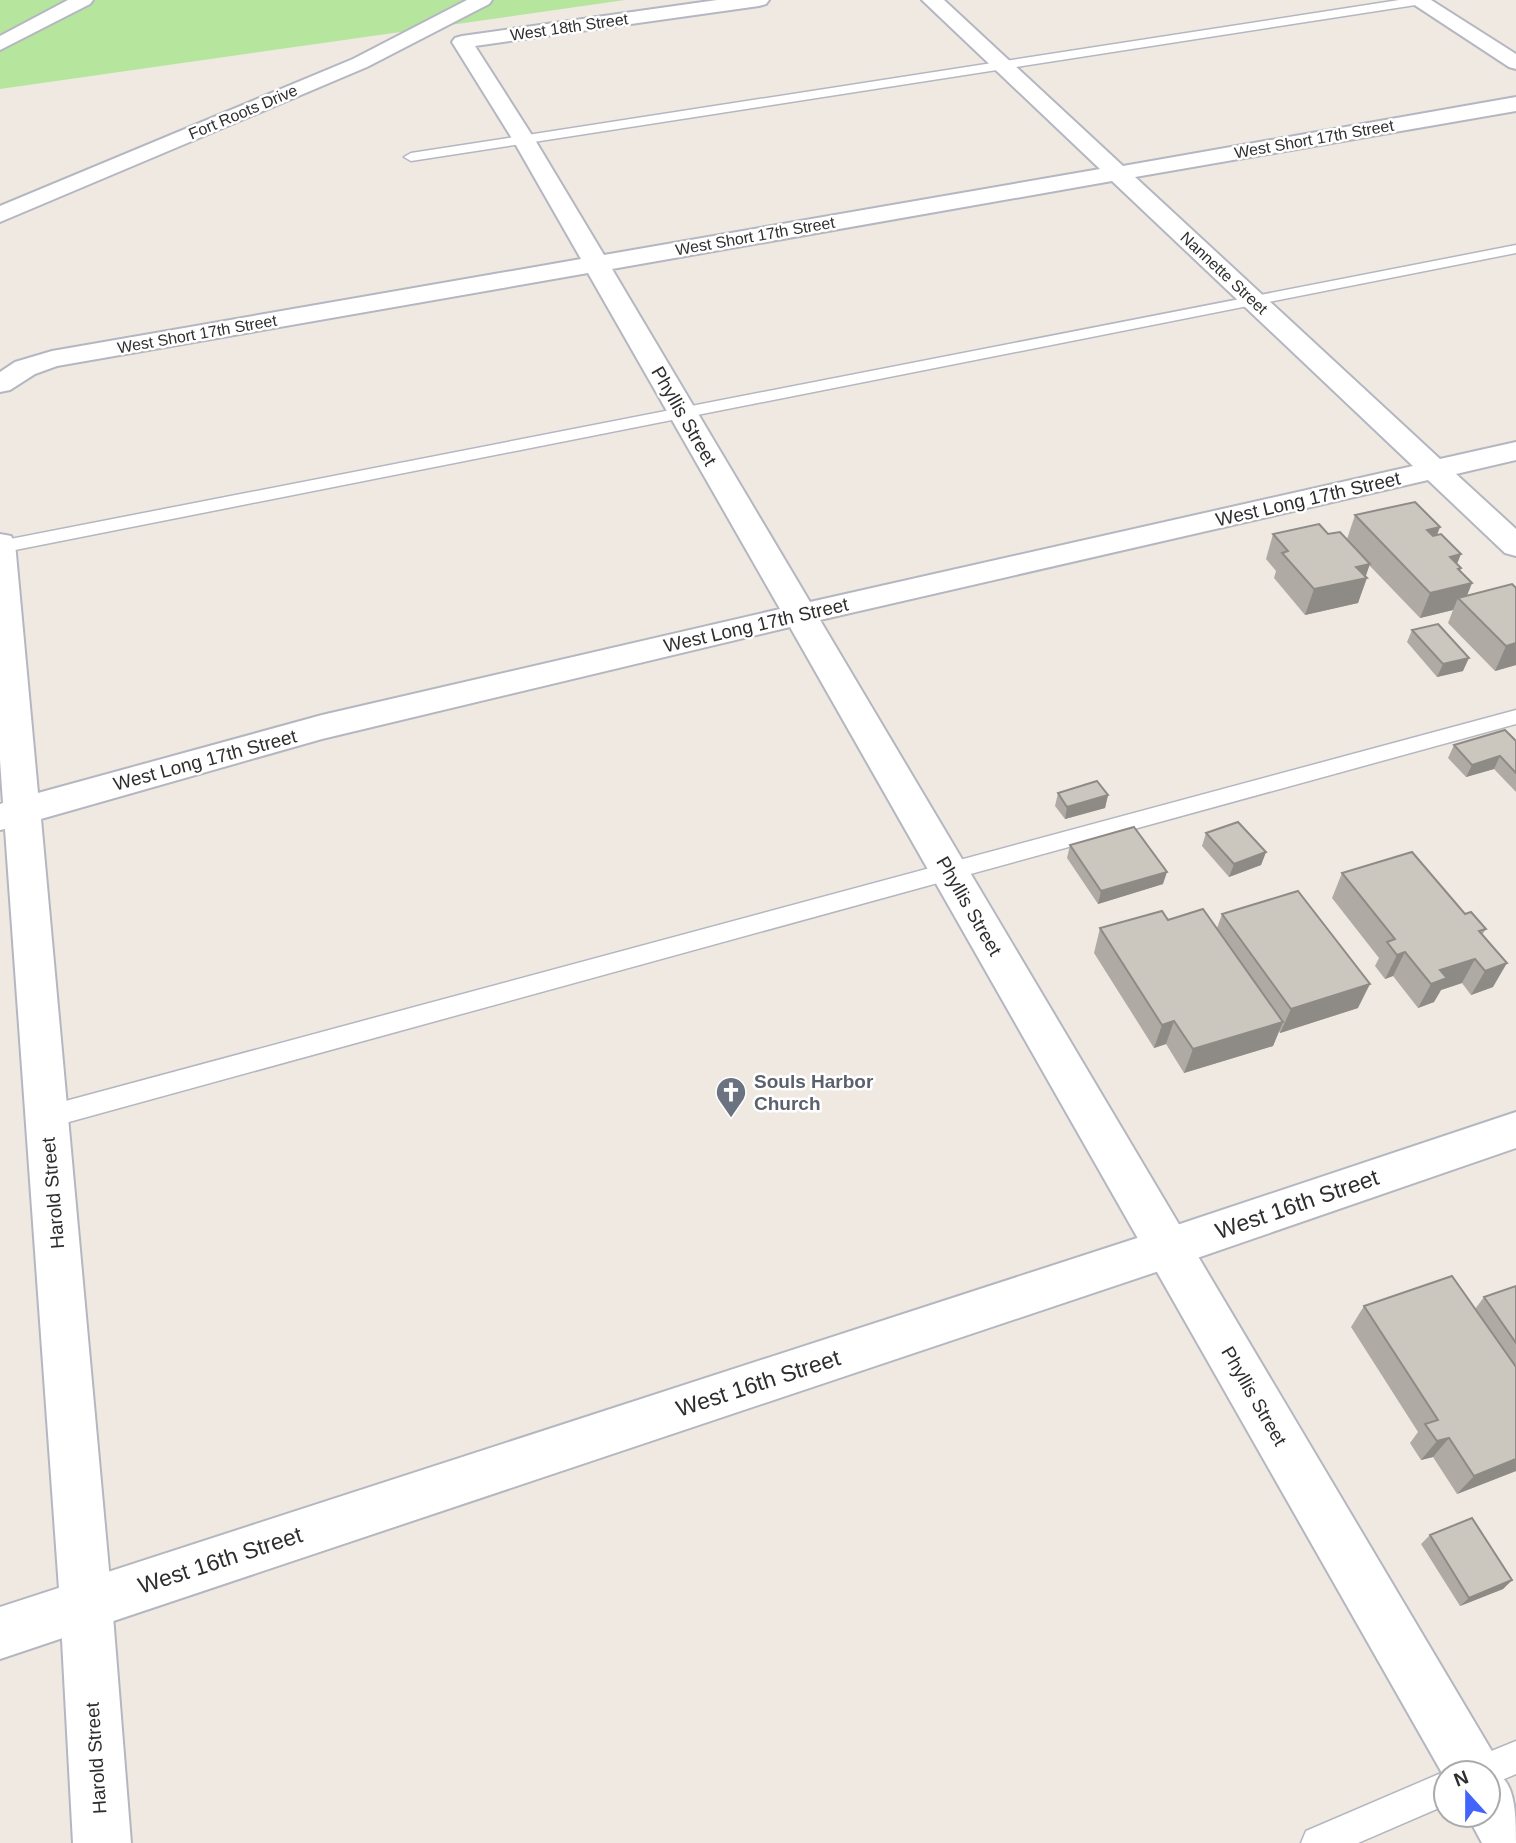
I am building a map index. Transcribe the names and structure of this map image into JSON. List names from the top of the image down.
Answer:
{
  "streets": {
    "street": [
      "West 18th Street",
      "Fort Roots Drive",
      "West Short 17th Street",
      "Nannette Street",
      "Phyllis Street",
      "West Long 17th Street",
      "Harold Street",
      "West 16th Street"
    ]
  },
  "crossings": [
    ["West 18th Street", "Phyllis Street"],
    ["West Short 17th Street", "Nannette Street"],
    ["West Short 17th Street", "Phyllis Street"],
    ["Nannette Street", "West Long 17th Street"],
    ["Phyllis Street", "West Long 17th Street"],
    ["Phyllis Street", "West 16th Street"],
    ["West Long 17th Street", "Harold Street"],
    ["Harold Street", "West 16th Street"]
  ],
  "places": {
    "church": ["Souls Harbor Church"]
  },
  "north": "top"
}
